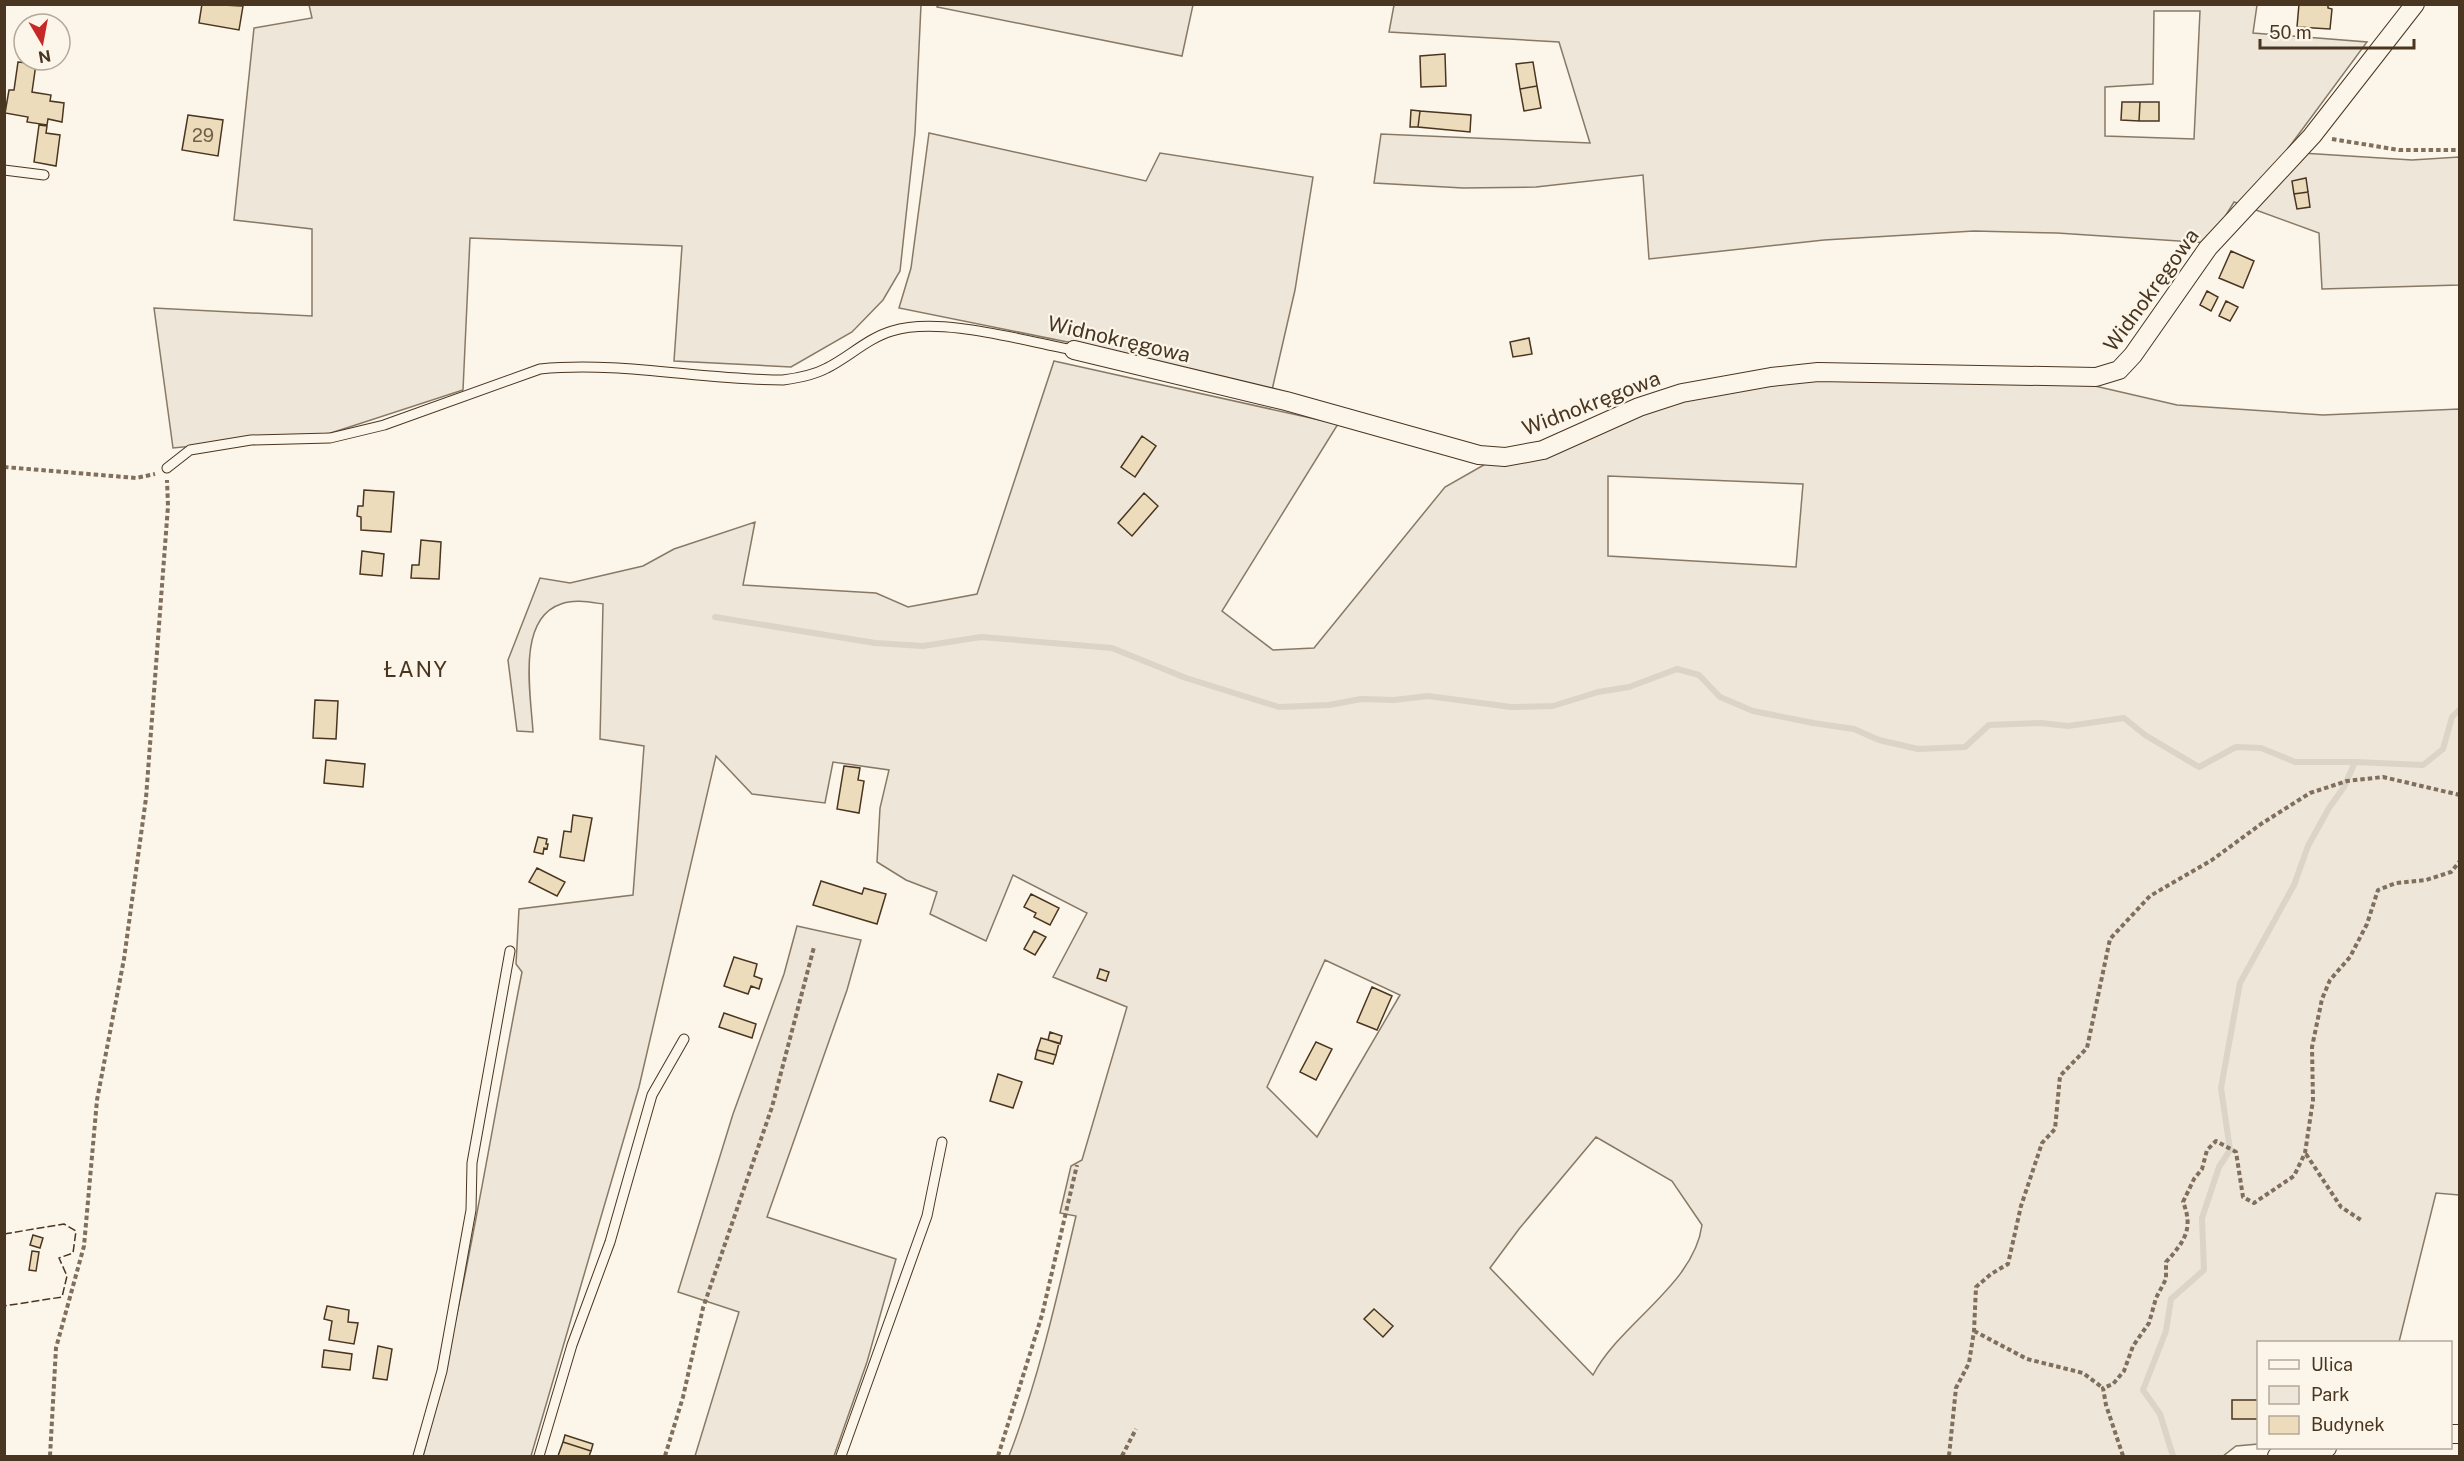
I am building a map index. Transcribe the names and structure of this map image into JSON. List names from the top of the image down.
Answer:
{
  "streets": {
    "street": ["Widnokręgowa"]
  },
  "districts": ["ŁANY"],
  "house_numbers": ["29"],
  "legend": ["Ulica", "Park", "Budynek"],
  "scale_bar": "50 m",
  "north": "bottom"
}
